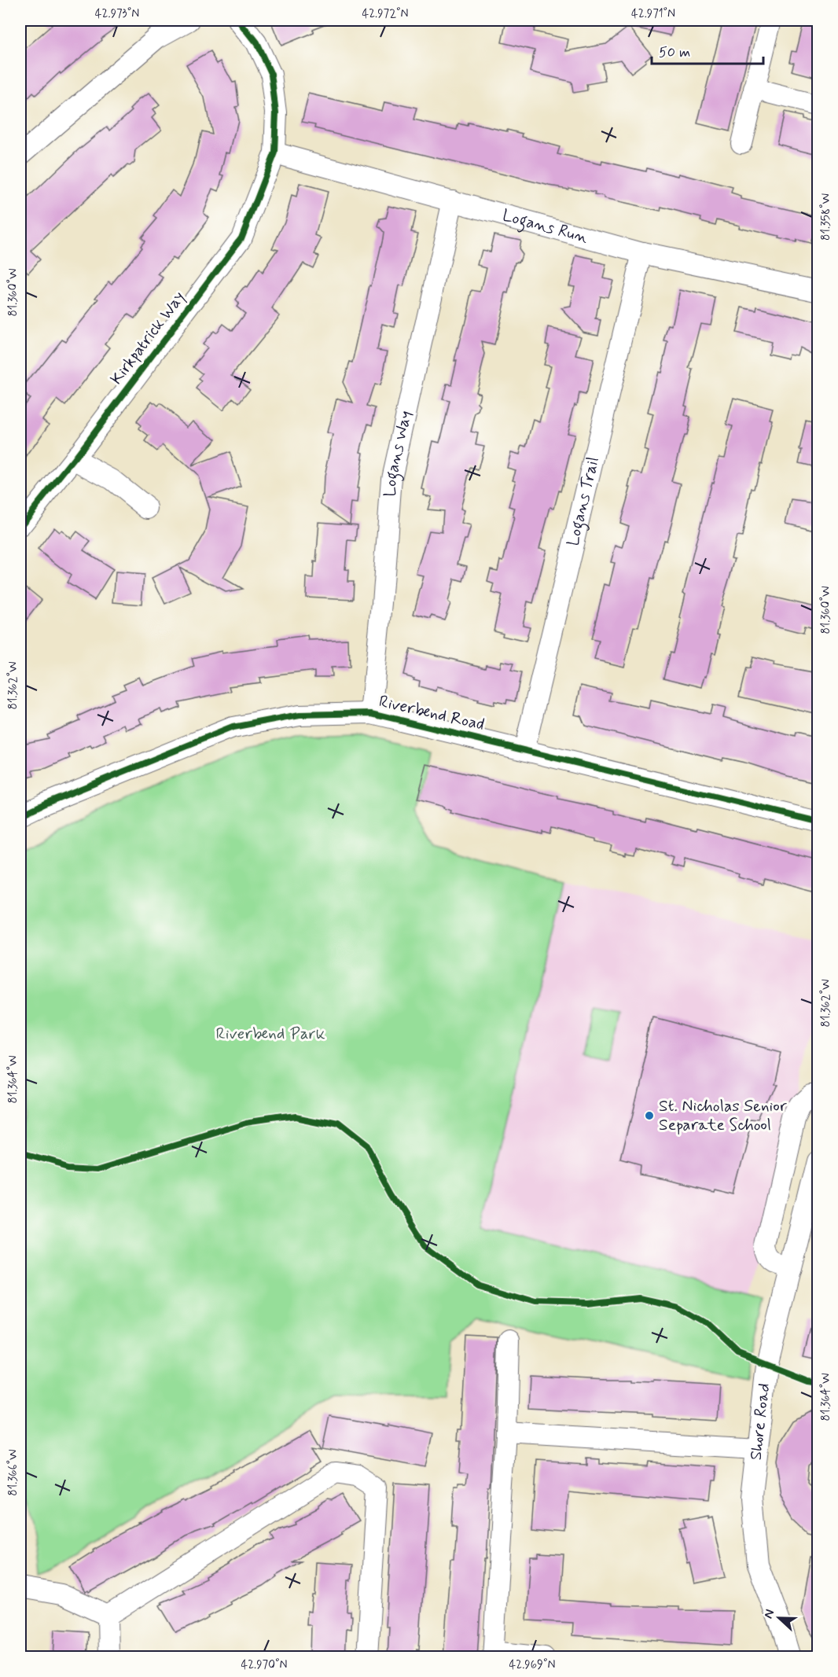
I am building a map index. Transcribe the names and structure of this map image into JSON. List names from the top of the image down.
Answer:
{
  "streets": {
    "street": [
      "Logans Run",
      "Kirkpatrick Way",
      "Logans Way",
      "Logans Trail",
      "Riverbend Road",
      "Shore Road"
    ]
  },
  "crossings": [
    ["Logans Run", "Kirkpatrick Way"],
    ["Logans Run", "Logans Way"],
    ["Logans Run", "Logans Trail"],
    ["Logans Way", "Riverbend Road"],
    ["Logans Trail", "Riverbend Road"]
  ],
  "parks": ["Riverbend Park"],
  "places": ["St. Nicholas Senior Separate School"],
  "scale_bar": "50 m",
  "north": "left",
  "coordinates": [
    "42.973°N",
    "42.972°N",
    "42.971°N",
    "81.358°W",
    "81.360°W",
    "81.362°W",
    "81.364°W",
    "81.366°W",
    "42.970°N",
    "42.969°N"
  ]
}
